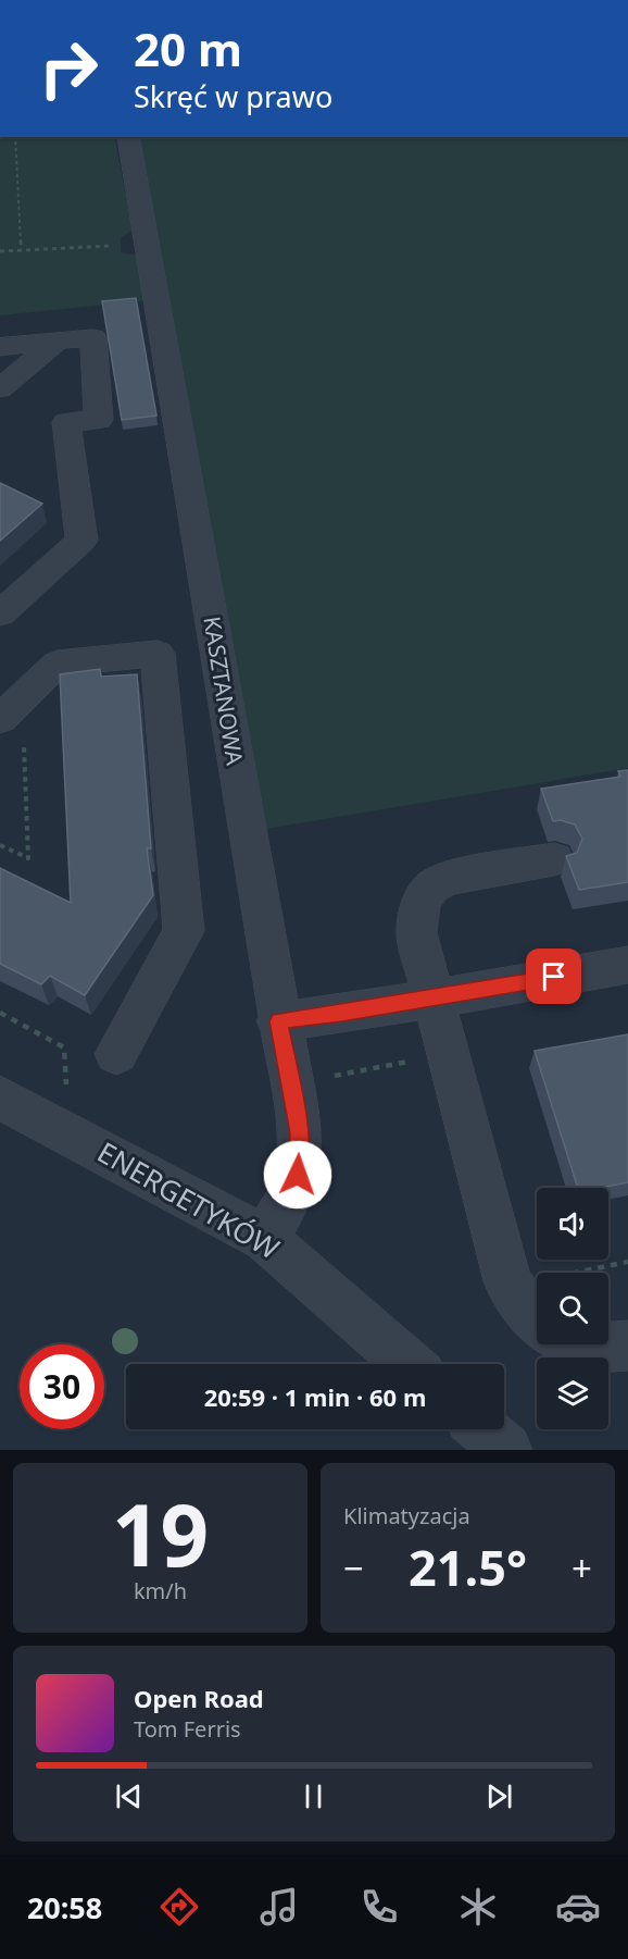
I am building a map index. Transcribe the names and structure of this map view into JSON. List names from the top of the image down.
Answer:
{
  "streets": {
    "street": ["KASZTANOWA", "ENERGETYKÓW"]
  },
  "crossings": [
    ["KASZTANOWA", "ENERGETYKÓW"]
  ],
  "page": {
    "turn": ["20 m", "Skręć w prawo"],
    "limit": "30",
    "trip": "20:59 · 1 min · 60 m",
    "tile": [
      ["19", "km/h"],
      "Klimatyzacja"
    ],
    "heat": ["−", "21.5°", "+"],
    "song": ["Open Road", "Tom Ferris"],
    "tabs": "20:58"
  }
}
